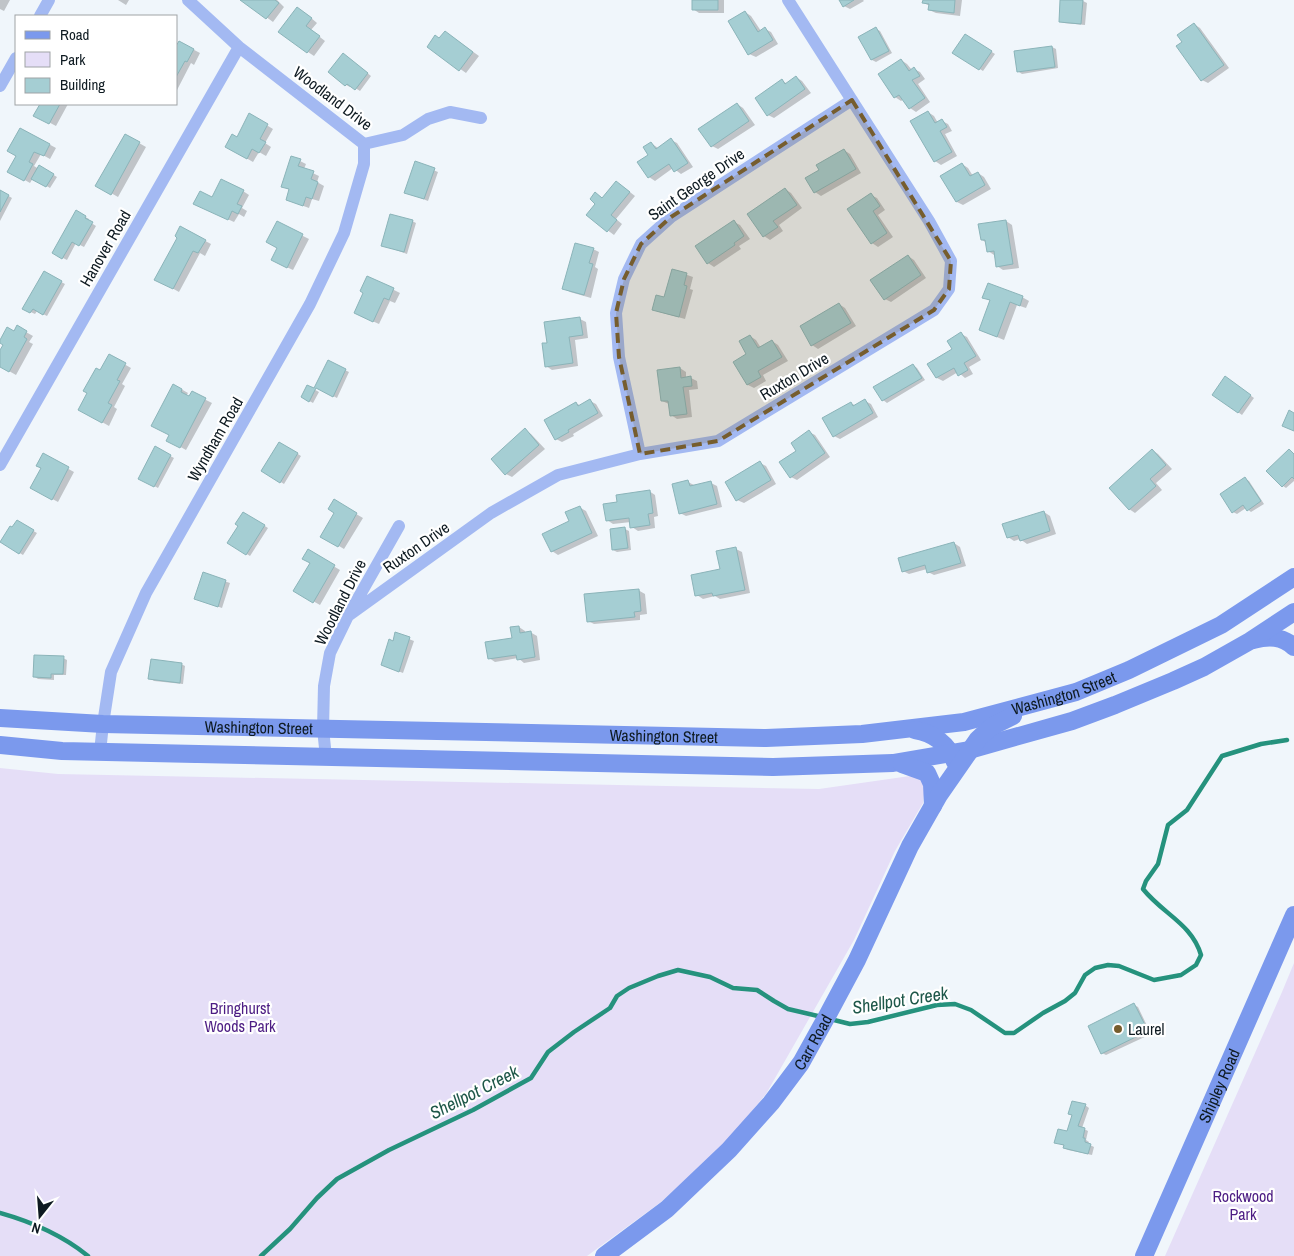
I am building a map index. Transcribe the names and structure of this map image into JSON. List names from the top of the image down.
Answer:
{
  "streets": {
    "main road": ["Washington Street", "Carr Road", "Shipley Road"],
    "street": [
      "Woodland Drive",
      "Saint George Drive",
      "Hanover Road",
      "Ruxton Drive",
      "Wyndham Road"
    ]
  },
  "crossings": [
    ["Woodland Drive", "Hanover Road"],
    ["Woodland Drive", "Ruxton Drive"],
    ["Woodland Drive", "Wyndham Road"],
    ["Woodland Drive", "Washington Street"],
    ["Saint George Drive", "Ruxton Drive"],
    ["Wyndham Road", "Washington Street"],
    ["Washington Street", "Carr Road"]
  ],
  "water": ["Shellpot Creek"],
  "parks": ["Bringhurst Woods Park", "Rockwood Park"],
  "places": ["Laurel"],
  "legend": ["Road", "Park", "Building"],
  "north": "bottom"
}
